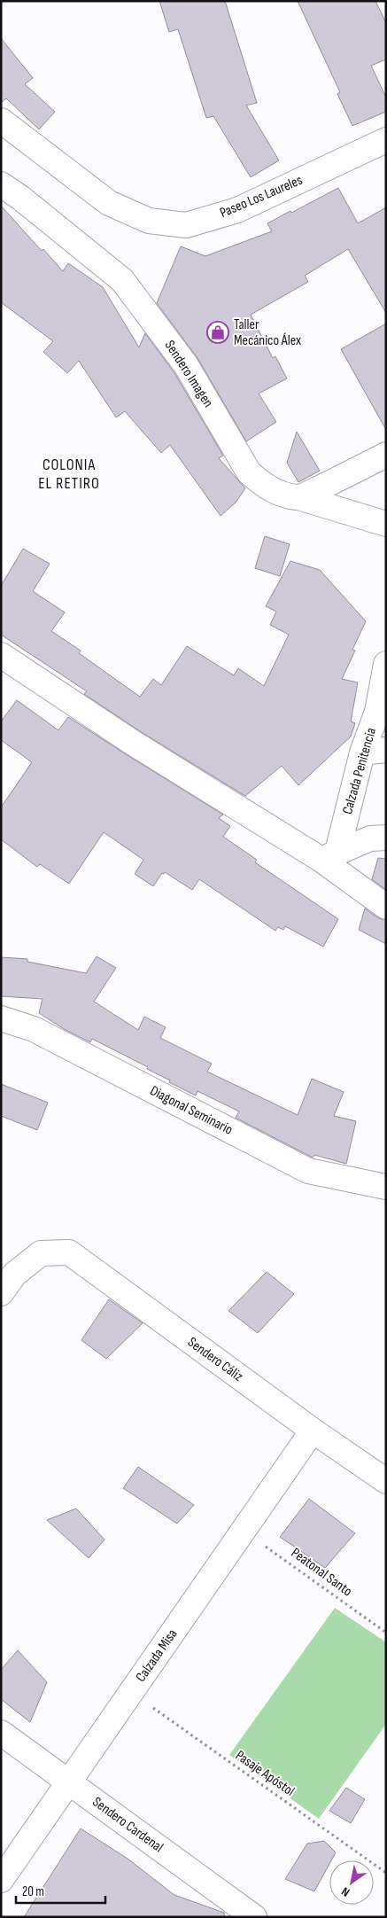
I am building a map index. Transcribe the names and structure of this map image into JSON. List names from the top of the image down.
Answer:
{
  "streets": {
    "street": [
      "Paseo Los Laureles",
      "Sendero Imagen",
      "Calzada Penitencia",
      "Diagonal Seminario",
      "Sendero Cáliz",
      "Calzada Misa",
      "Sendero Cardenal"
    ],
    "path": ["Peatonal Santo", "Pasaje Apóstol"]
  },
  "crossings": [
    ["Sendero Cáliz", "Calzada Misa"],
    ["Peatonal Santo", "Calzada Misa"],
    ["Calzada Misa", "Pasaje Apóstol"],
    ["Calzada Misa", "Sendero Cardenal"]
  ],
  "districts": ["COLONIA EL RETIRO"],
  "places": {
    "shop": ["Taller Mecánico Álex"]
  },
  "scale_bar": "20 m",
  "north": "bottom left"
}
